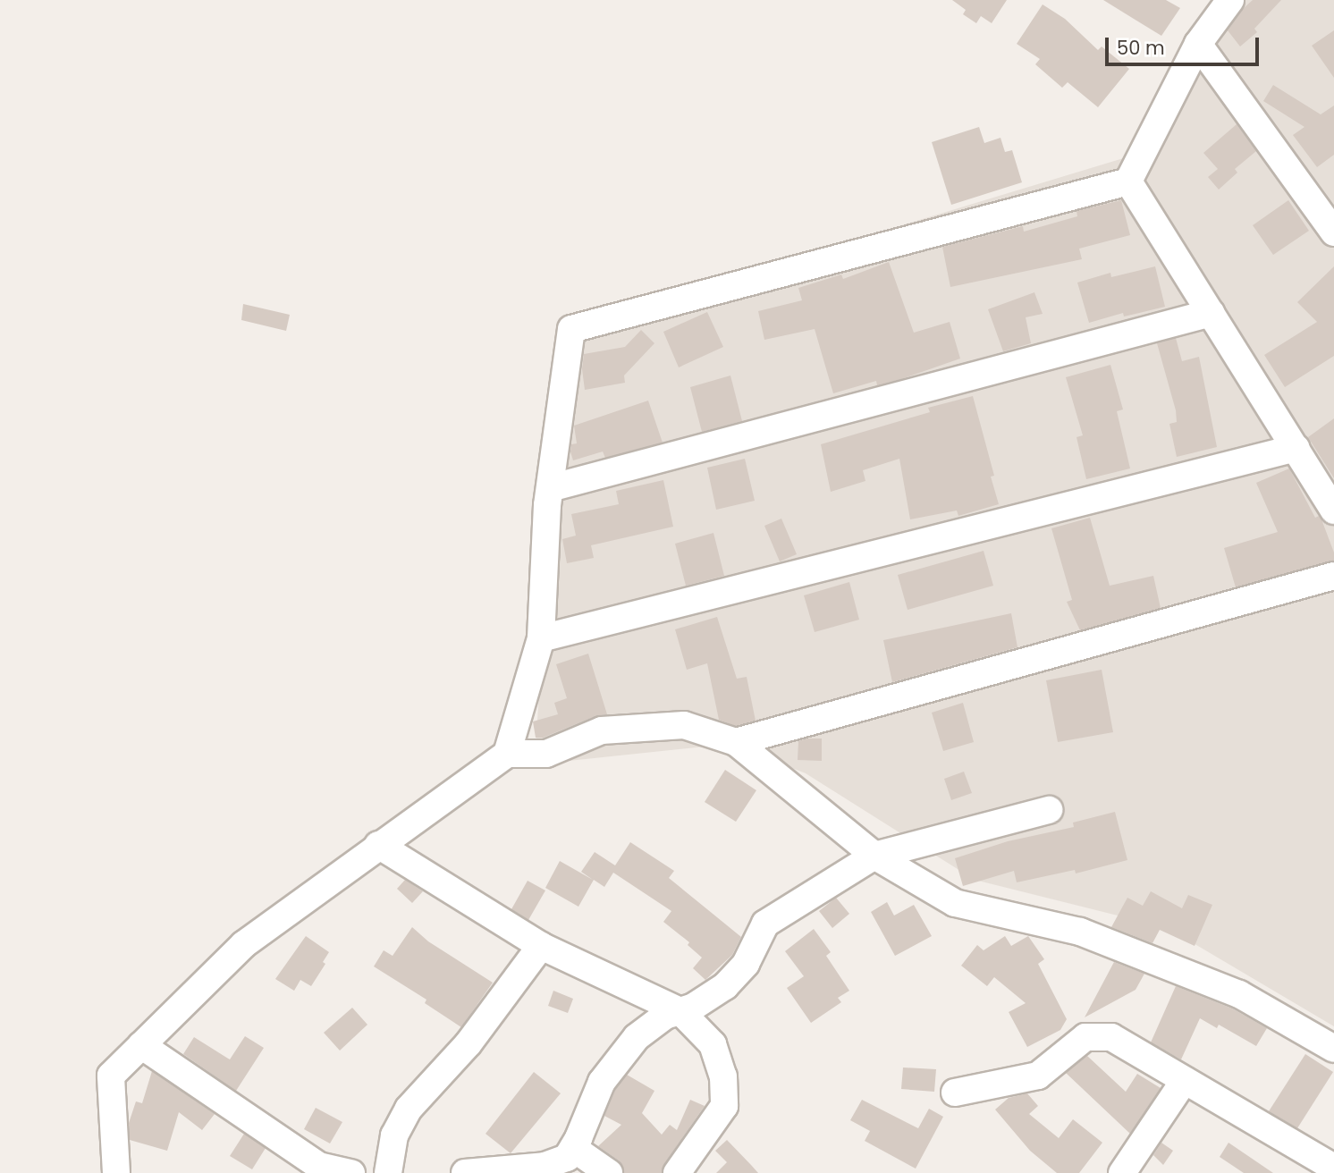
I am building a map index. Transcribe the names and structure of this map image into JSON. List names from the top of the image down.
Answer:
{
  "scale_bar": "50 m"
}
